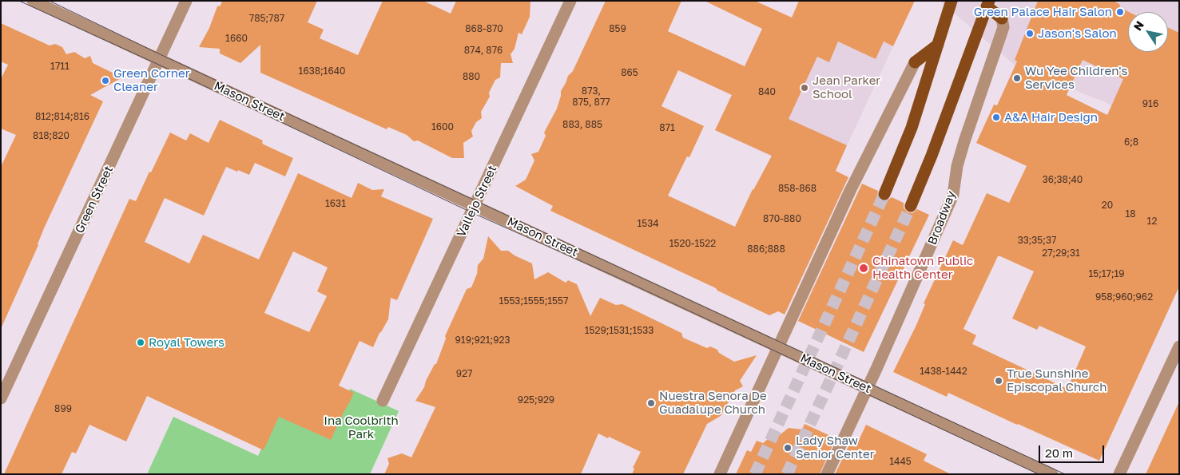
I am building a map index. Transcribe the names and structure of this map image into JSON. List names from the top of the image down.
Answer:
{
  "streets": {
    "street": [
      "Mason Street",
      "Green Street",
      "Vallejo Street",
      "Broadway"
    ]
  },
  "crossings": [
    ["Mason Street", "Green Street"],
    ["Mason Street", "Vallejo Street"],
    ["Mason Street", "Broadway"]
  ],
  "parks": ["Ina Coolbrith Park"],
  "places": [
    "Green Palace Hair Salon",
    "Jason's Salon",
    "Wu Yee Children's Services",
    "Green Corner Cleaner",
    "Jean Parker School",
    "A&A Hair Design",
    "Chinatown Public Health Center",
    "Royal Towers",
    "True Sunshine Episcopal Church",
    "Nuestra Senora De Guadalupe Church",
    "Lady Shaw Senior Center"
  ],
  "house_numbers": [
    "785;787",
    "868-870",
    "859",
    "1660",
    "874, 876",
    "1711",
    "1638;1640",
    "865",
    "880",
    "873, 875, 877",
    "840",
    "916",
    "812;814;816",
    "883, 885",
    "1600",
    "871",
    "818;820",
    "6;8",
    "36;38;40",
    "858-868",
    "1631",
    "20",
    "18",
    "870-880",
    "12",
    "1534",
    "33;35;37",
    "1520-1522",
    "886;888",
    "27;29;31",
    "15;17;19",
    "958;960;962",
    "1553;1555;1557",
    "1529;1531;1533",
    "919;921;923",
    "1438-1442",
    "927",
    "925;929",
    "899",
    "1445"
  ],
  "scale_bar": "20 m",
  "north": "top left"
}
